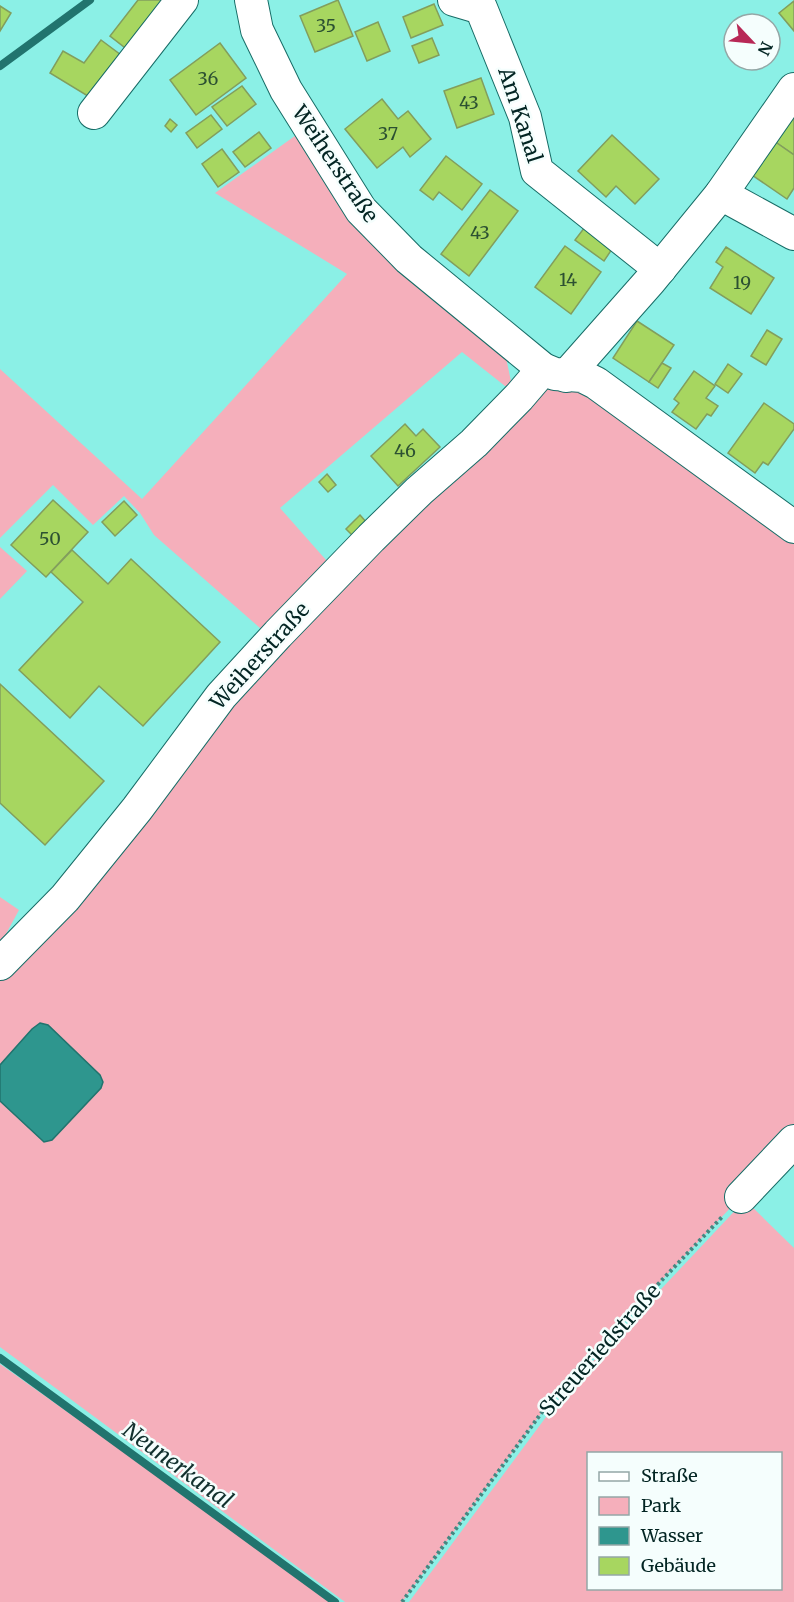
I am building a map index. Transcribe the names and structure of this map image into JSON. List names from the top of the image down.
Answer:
{
  "streets": {
    "street": ["Am Kanal", "Weiherstraße"],
    "path": ["Streueriedstraße"]
  },
  "water": ["Neunerkanal"],
  "house_numbers": [
    "35",
    "36",
    "43",
    "37",
    "43",
    "14",
    "19",
    "46",
    "50"
  ],
  "legend": [
    "Straße",
    "Park",
    "Wasser",
    "Gebäude"
  ],
  "north": "bottom right"
}
